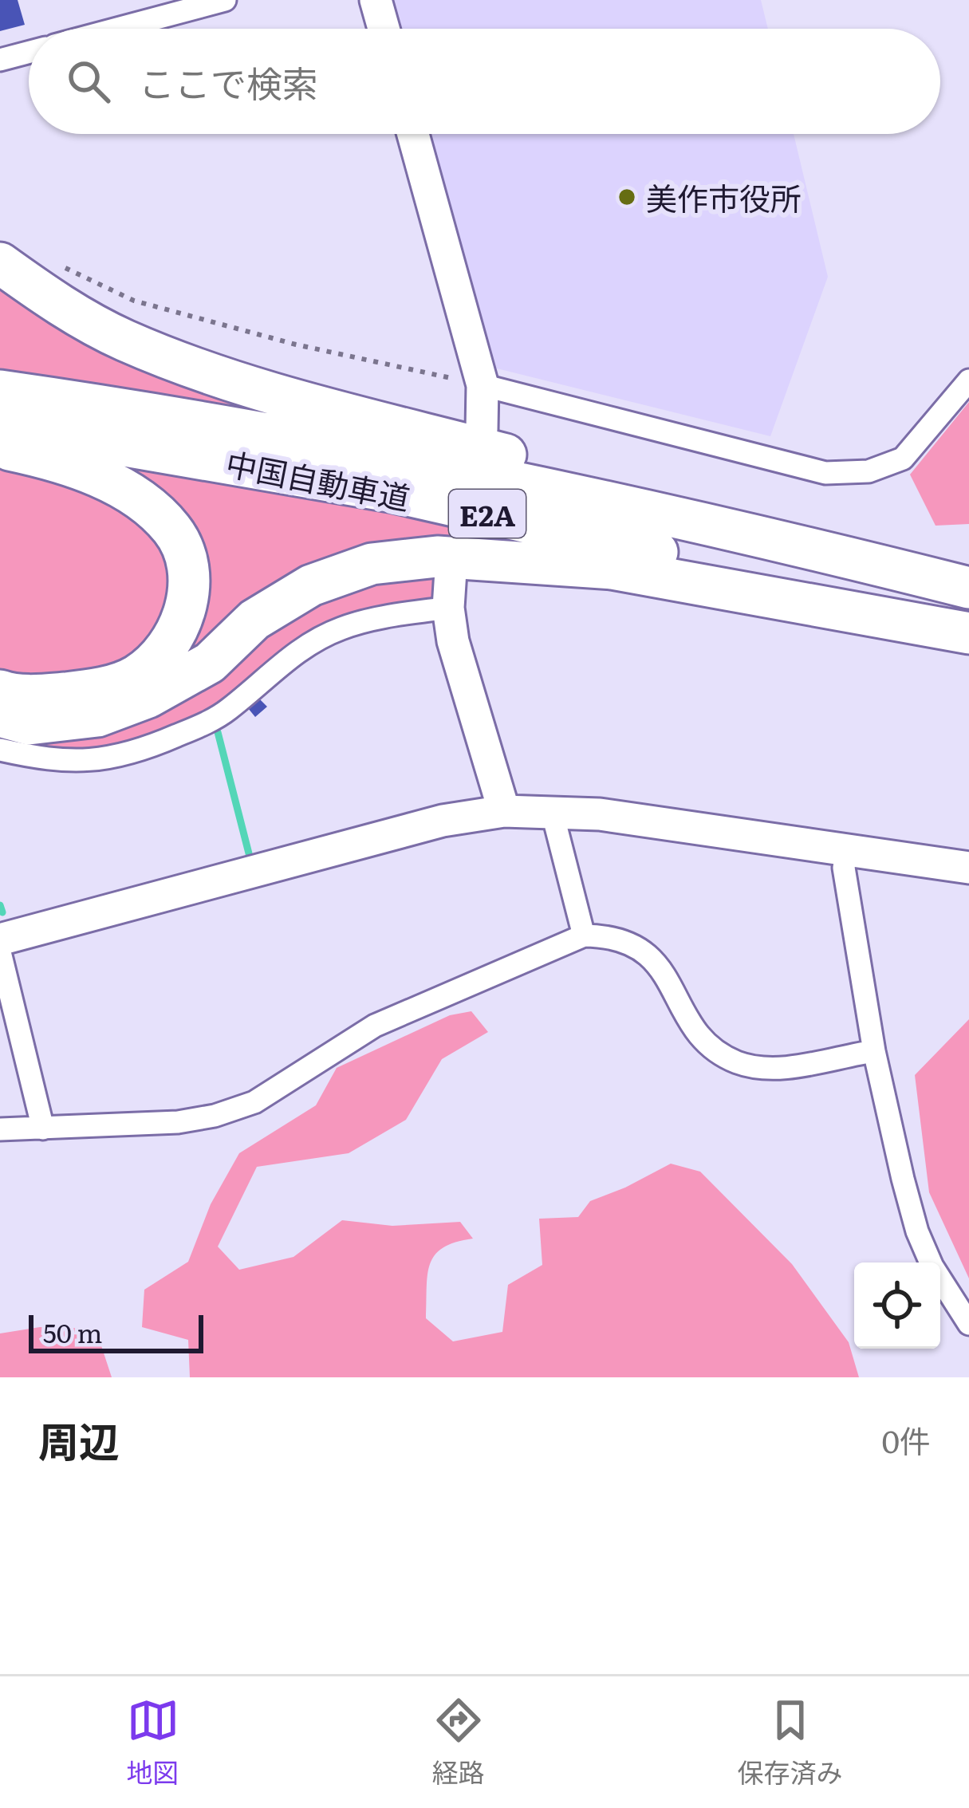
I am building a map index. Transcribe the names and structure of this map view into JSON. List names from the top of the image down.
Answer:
{
  "streets": {
    "highway": ["中国自動車道", "E2A"]
  },
  "places": ["美作市役所"],
  "scale_bar": "50 m",
  "page": {
    "search": "ここで検索",
    "scale": "50 m",
    "heading": ["周辺", "0件"],
    "nav": ["地図", "経路", "保存済み"]
  }
}
